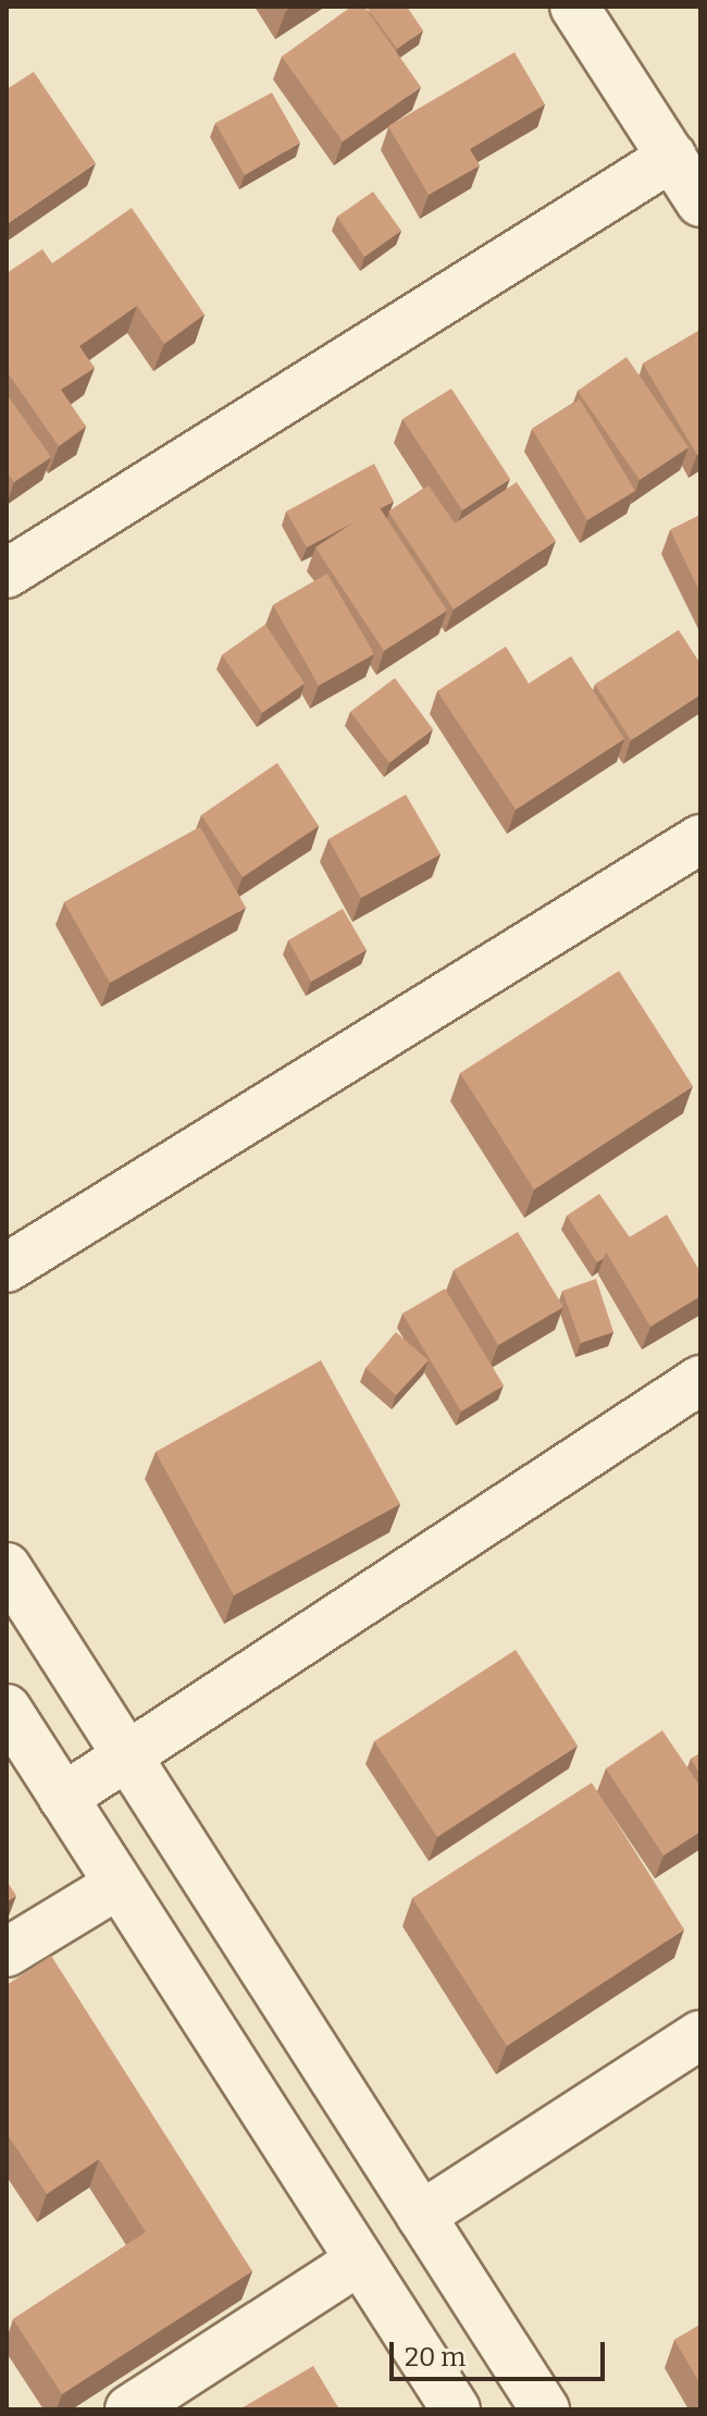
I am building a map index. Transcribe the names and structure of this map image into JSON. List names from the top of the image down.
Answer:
{
  "scale_bar": "20 m"
}
